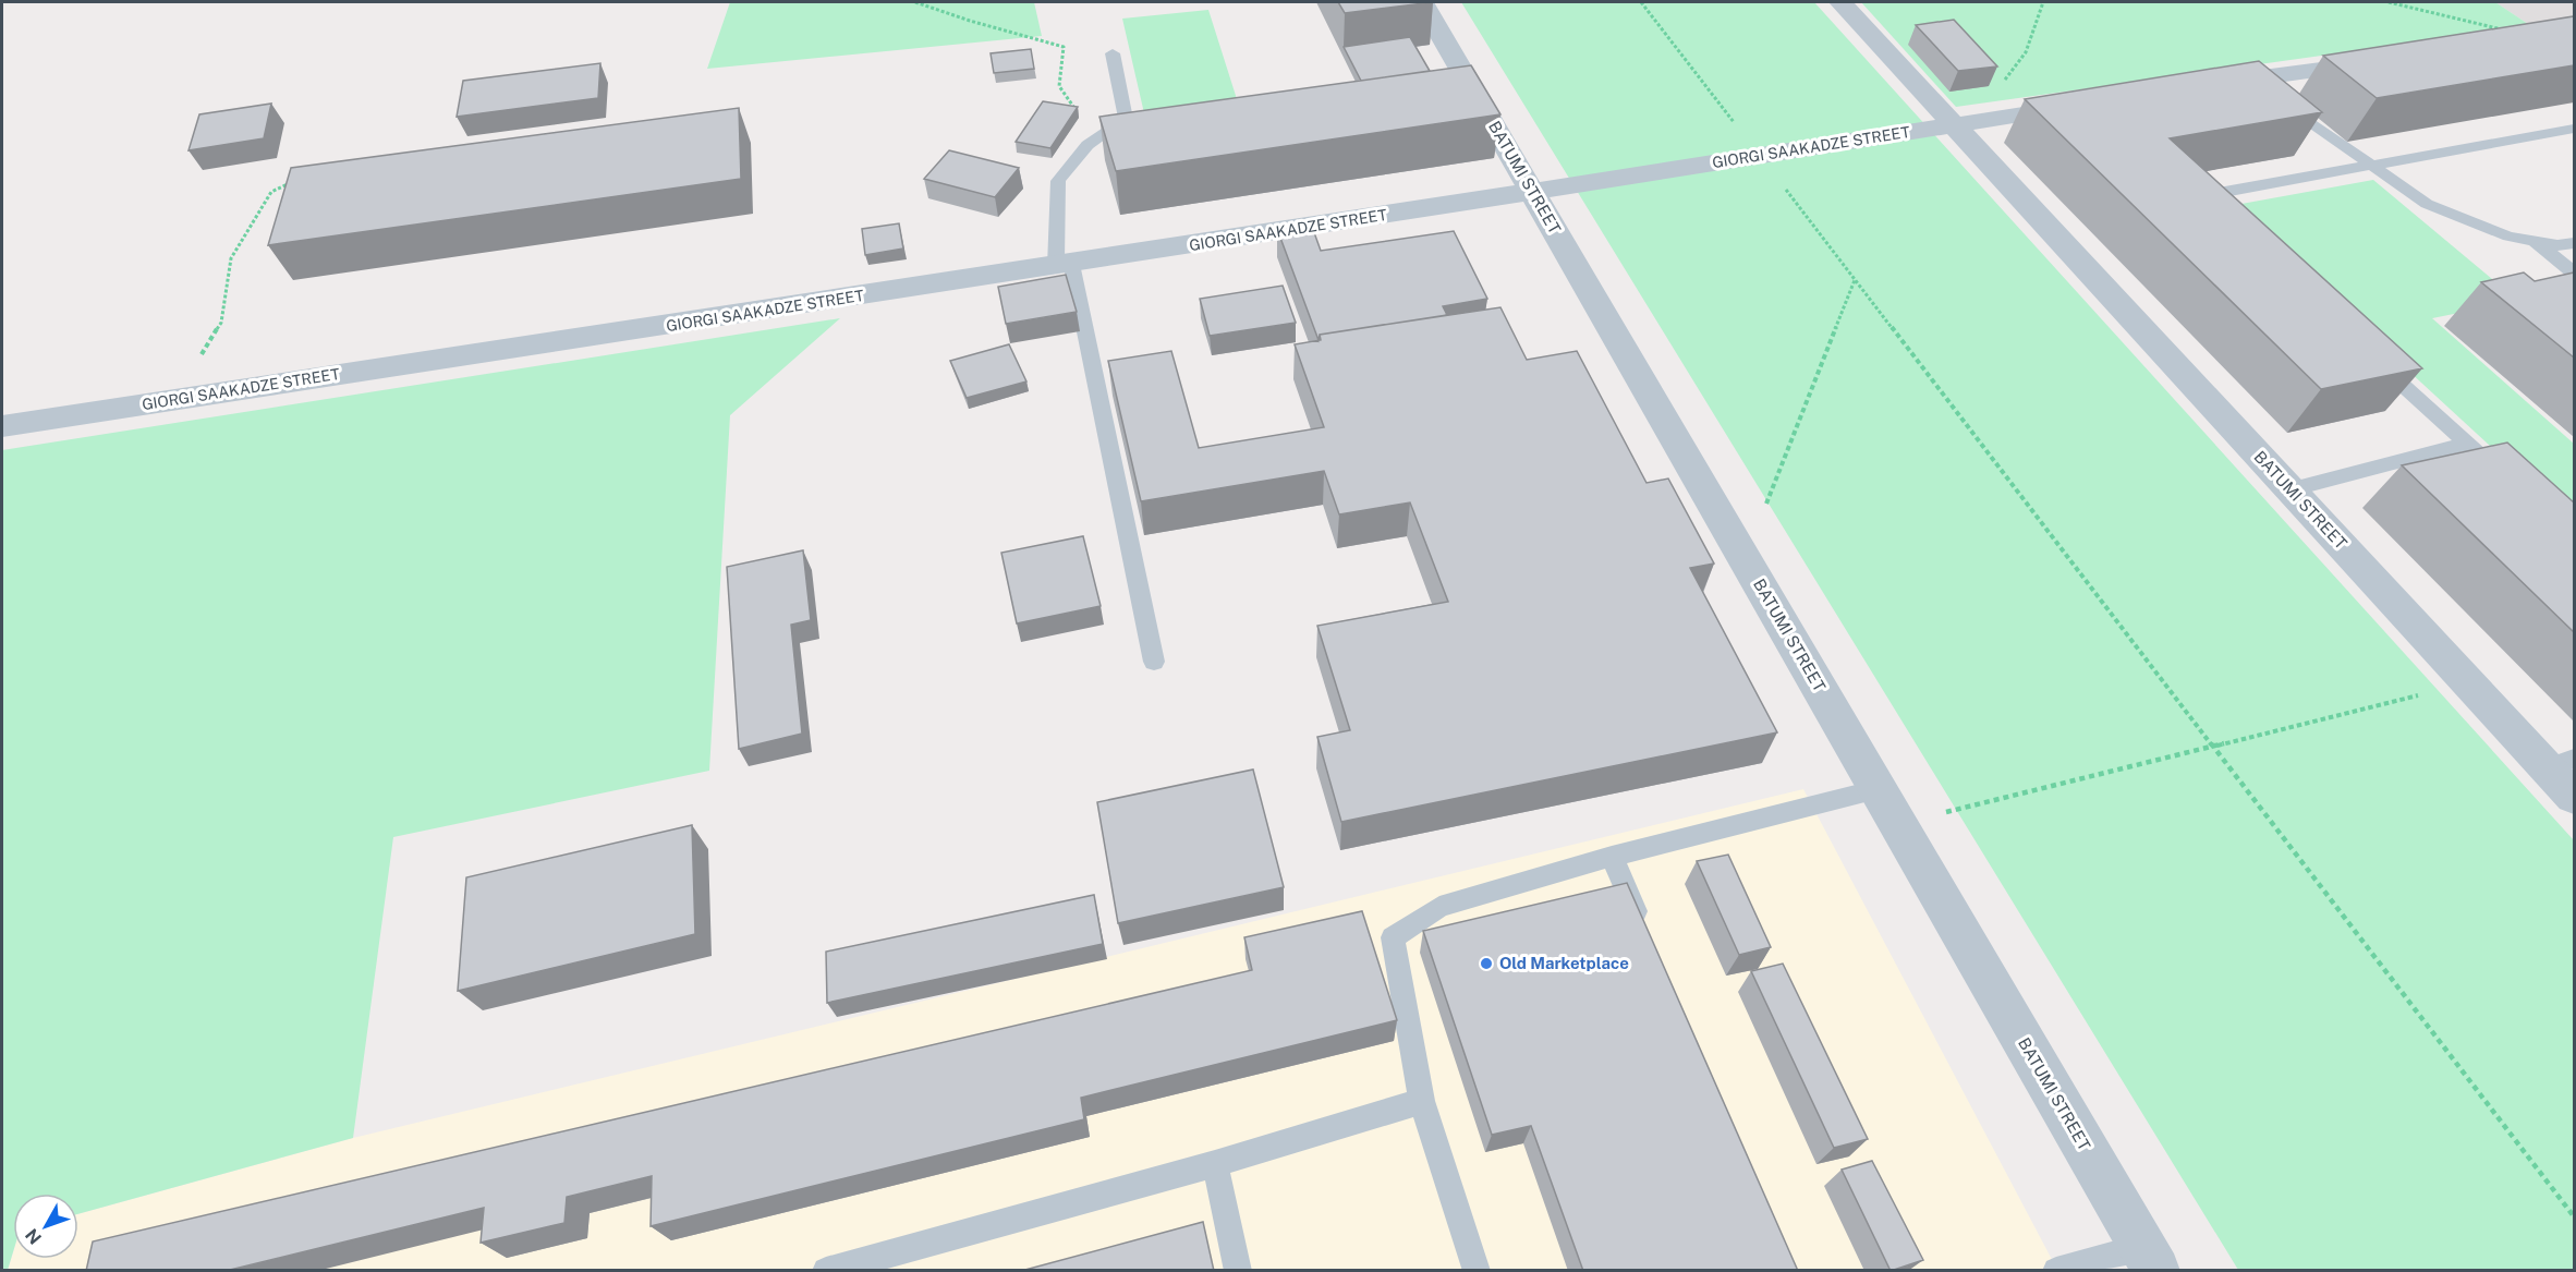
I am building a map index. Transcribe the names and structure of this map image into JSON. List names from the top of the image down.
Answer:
{
  "streets": {
    "street": ["GIORGI SAAKADZE STREET", "BATUMI STREET"]
  },
  "crossings": [
    ["GIORGI SAAKADZE STREET", "BATUMI STREET"]
  ],
  "places": ["Old Marketplace"],
  "north": "bottom left"
}
